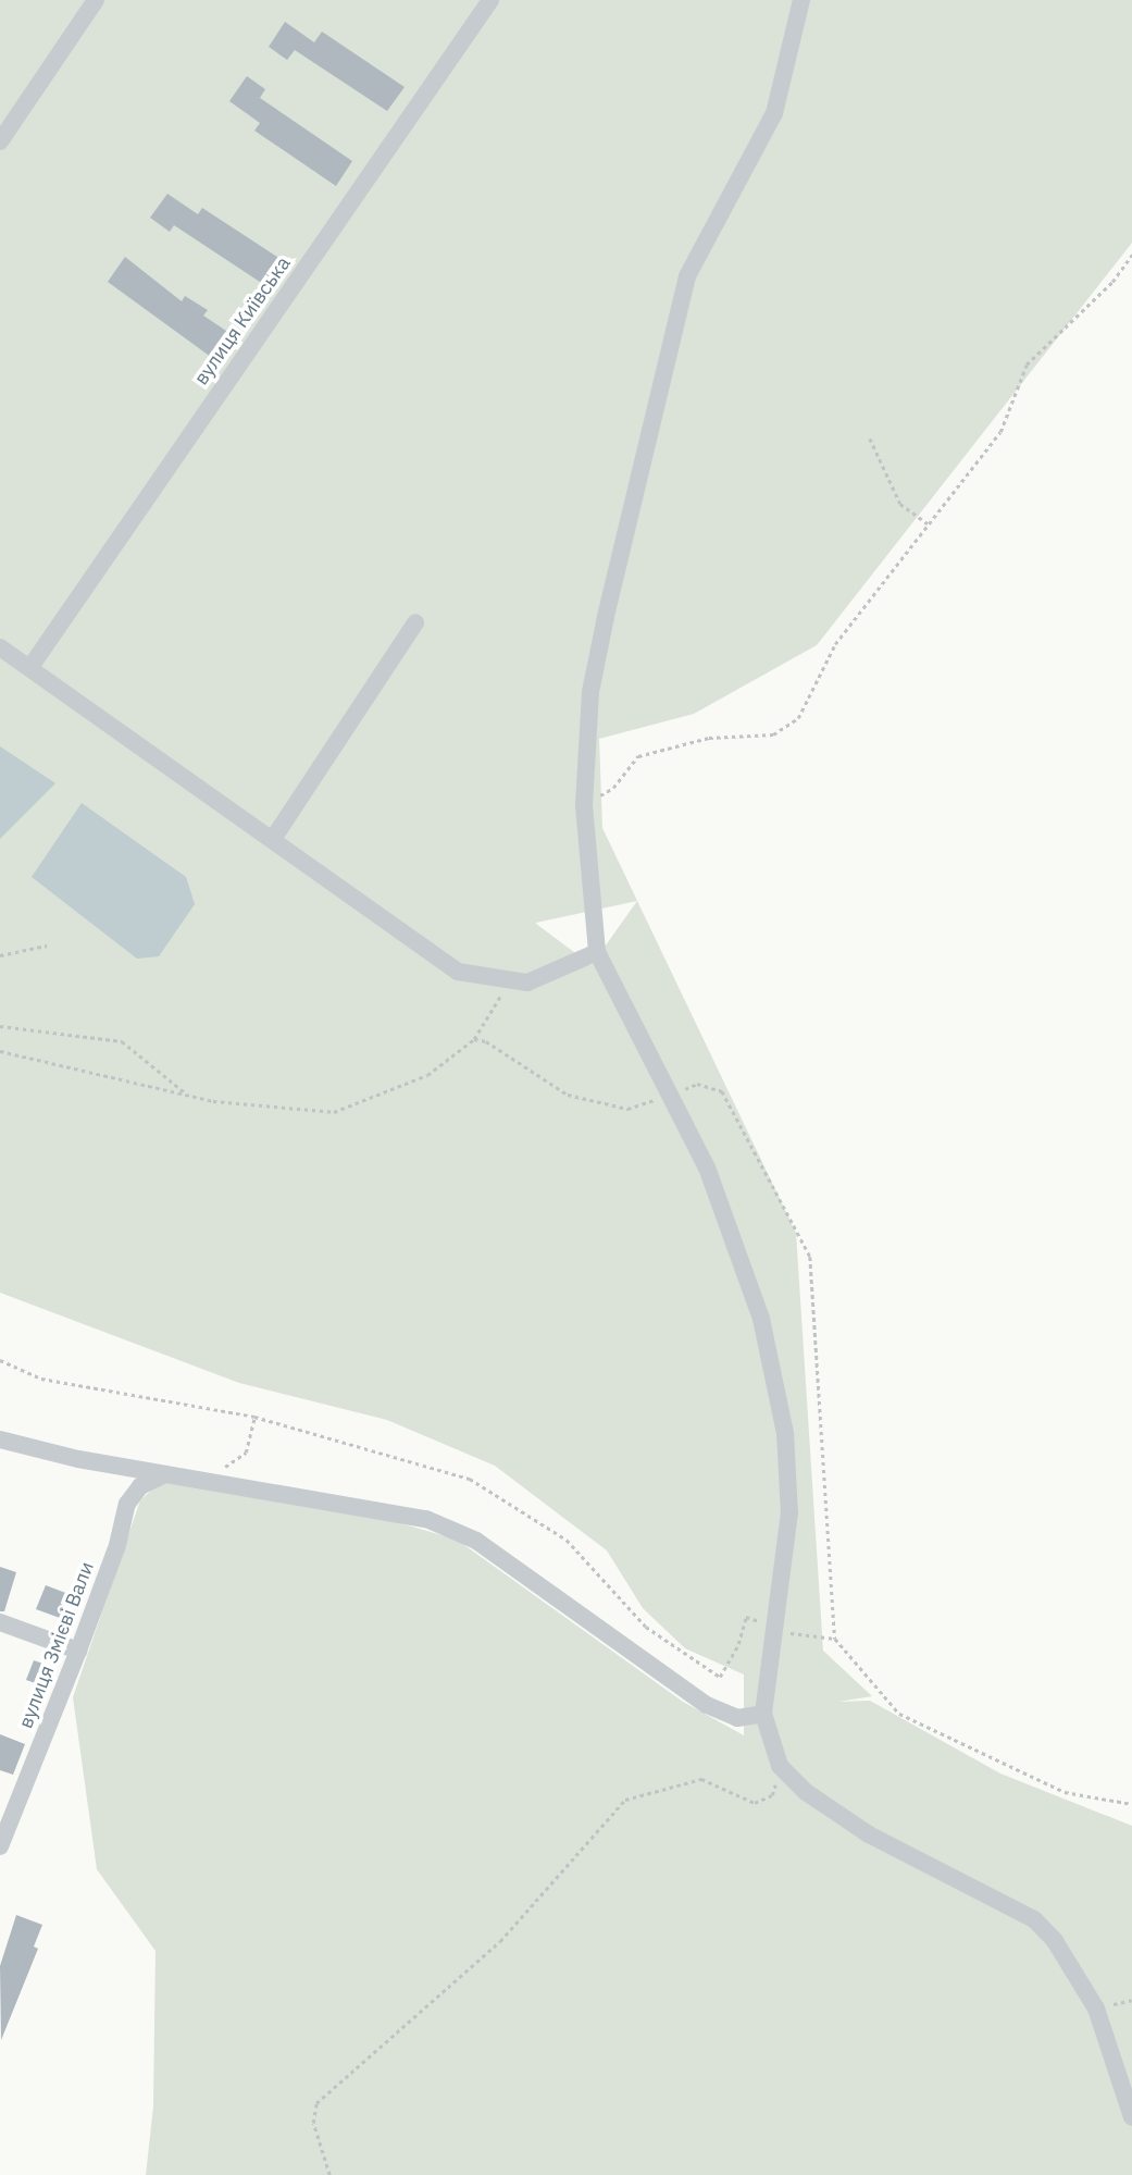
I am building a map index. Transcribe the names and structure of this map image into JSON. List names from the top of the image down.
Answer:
{
  "streets": {
    "street": ["вулиця Київська", "вулиця Змієві Вали"]
  }
}
